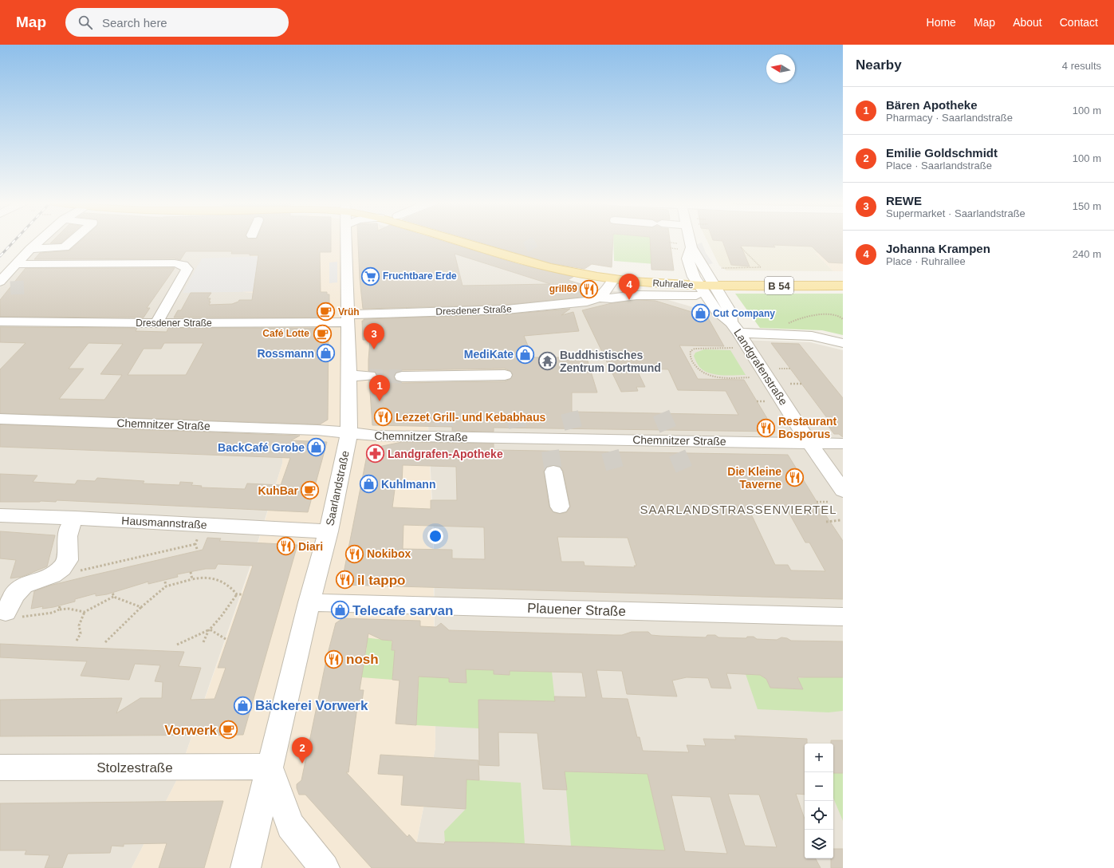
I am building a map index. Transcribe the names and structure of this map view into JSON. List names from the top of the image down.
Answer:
{
  "streets": {
    "main road": ["Ruhrallee", "B 54"],
    "street": [
      "Dresdener Straße",
      "Landgrafenstraße",
      "Chemnitzer Straße",
      "Saarlandstraße",
      "Hausmannstraße",
      "Plauener Straße",
      "Stolzestraße"
    ]
  },
  "crossings": [
    ["Ruhrallee", "Dresdener Straße"],
    ["Ruhrallee", "Landgrafenstraße"],
    ["Dresdener Straße", "Landgrafenstraße"],
    ["Dresdener Straße", "Saarlandstraße"],
    ["Landgrafenstraße", "Chemnitzer Straße"],
    ["Chemnitzer Straße", "Saarlandstraße"],
    ["Saarlandstraße", "Hausmannstraße"],
    ["Saarlandstraße", "Plauener Straße"],
    ["Saarlandstraße", "Stolzestraße"]
  ],
  "districts": ["SAARLANDSTRASSENVIERTEL"],
  "places": {
    "supermarket": ["Fruchtbare Erde"],
    "restaurant": [
      "grill69",
      "Lezzet Grill- und Kebabhaus",
      "Restaurant Bosporus",
      "Die Kleine Taverne",
      "Diari",
      "Nokibox",
      "il tappo",
      "nosh"
    ],
    "cafe": [
      "Vrüh",
      "Café Lotte",
      "KuhBar",
      "Vorwerk"
    ],
    "shop": [
      "Cut Company",
      "Rossmann",
      "MediKate",
      "BackCafé Grobe",
      "Kuhlmann",
      "Telecafe sarvan",
      "Bäckerei Vorwerk"
    ],
    "temple": ["Buddhistisches Zentrum Dortmund"],
    "pharmacy": ["Landgrafen-Apotheke"]
  },
  "north": "left",
  "page": {
    "header": "Map",
    "search": "Search here",
    "nav": [
      "Home",
      "Map",
      "About",
      "Contact"
    ],
    "heading": ["Nearby", "4 results"],
    "list": [
      {
        "mark": "1",
        "name": "Bären Apotheke",
        "note": "Pharmacy · Saarlandstraße",
        "value": "100 m"
      },
      {
        "mark": "2",
        "name": "Emilie Goldschmidt",
        "note": "Place · Saarlandstraße",
        "value": "100 m"
      },
      {
        "mark": "3",
        "name": "REWE",
        "note": "Supermarket · Saarlandstraße",
        "value": "150 m"
      },
      {
        "mark": "4",
        "name": "Johanna Krampen",
        "note": "Place · Ruhrallee",
        "value": "240 m"
      }
    ],
    "pins": [
      "4",
      "3",
      "1",
      "2"
    ],
    "map_buttons": ["+", "−"]
  }
}
